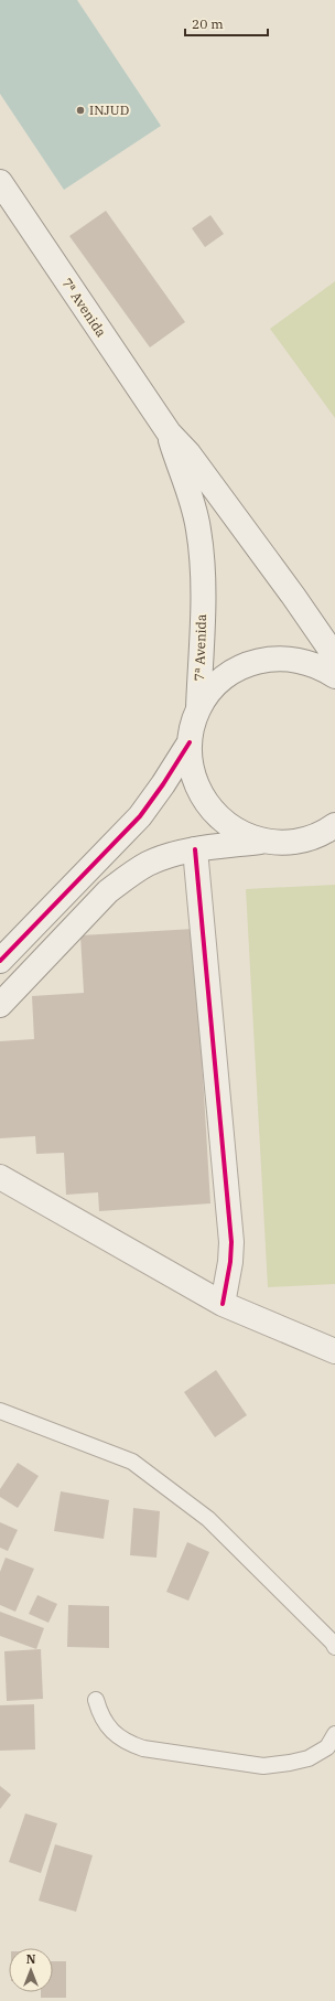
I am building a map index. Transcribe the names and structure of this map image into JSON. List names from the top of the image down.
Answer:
{
  "streets": {
    "street": ["7ª Avenida"]
  },
  "places": ["INJUD"],
  "scale_bar": "20 m",
  "north": "top"
}
